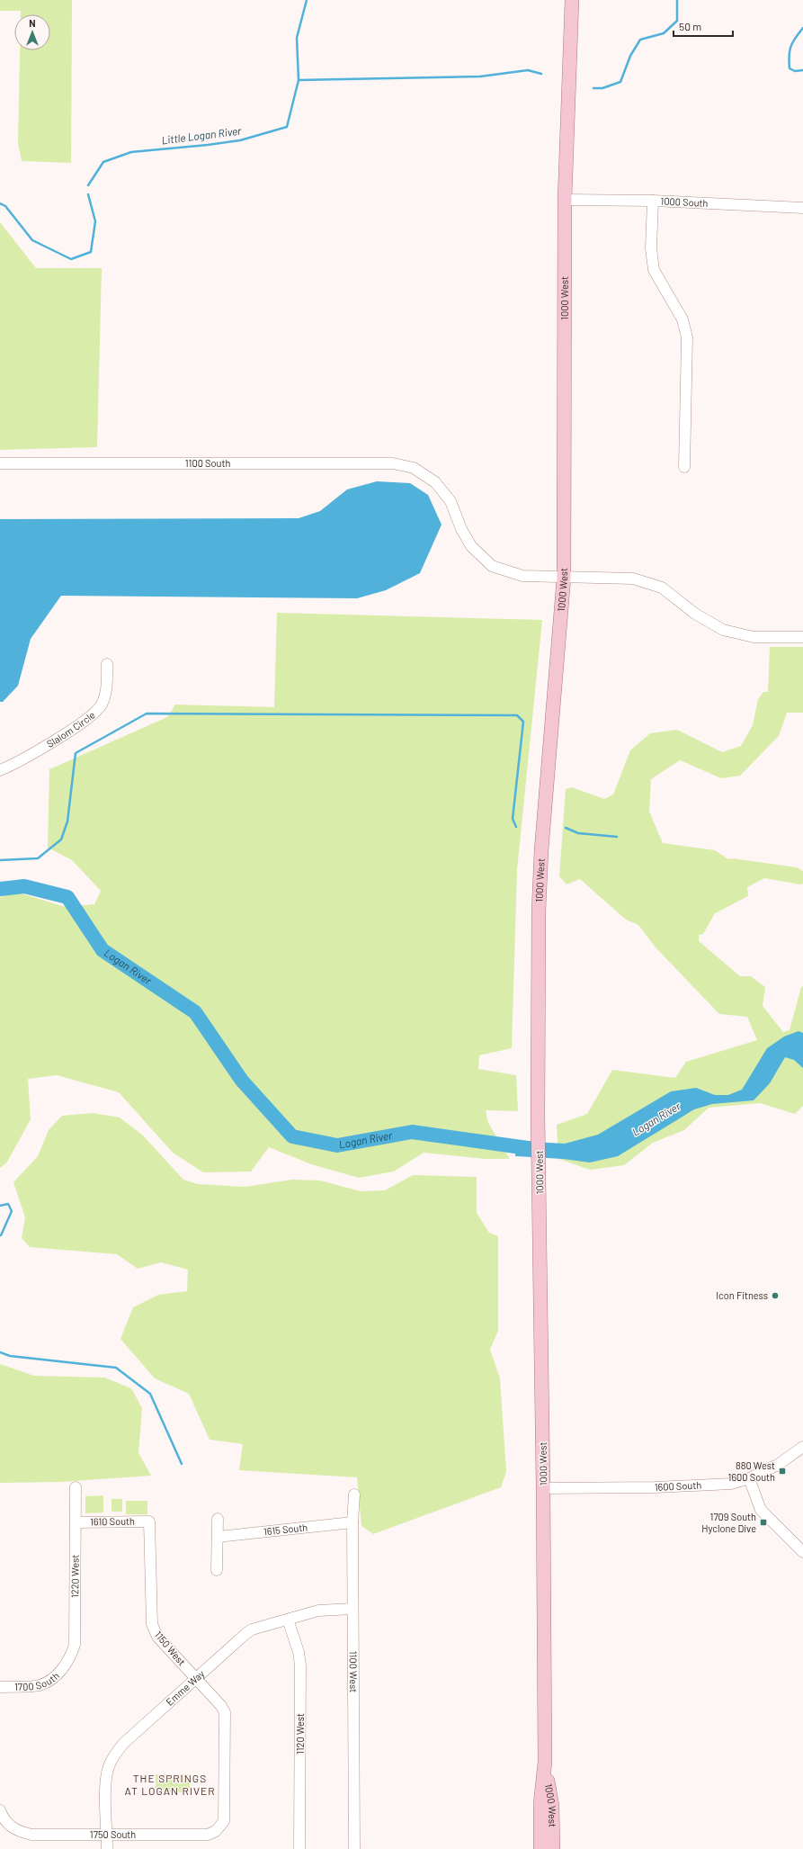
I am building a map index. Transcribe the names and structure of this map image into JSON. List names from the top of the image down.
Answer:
{
  "streets": {
    "main road": ["1000 West"],
    "street": [
      "1000 South",
      "1100 South",
      "Slalom Circle",
      "1600 South",
      "1610 South",
      "1615 South",
      "1220 West",
      "1150 West",
      "1100 West",
      "1700 South",
      "Emme Way",
      "1120 West",
      "1750 South"
    ]
  },
  "crossings": [
    ["1000 South", "1000 West"],
    ["1000 West", "1100 South"],
    ["1000 West", "1600 South"],
    ["1610 South", "1220 West"],
    ["1610 South", "1150 West"],
    ["1615 South", "1100 West"],
    ["1220 West", "1700 South"],
    ["1150 West", "Emme Way"],
    ["1150 West", "1750 South"],
    ["1100 West", "Emme Way"],
    ["Emme Way", "1120 West"],
    ["Emme Way", "1750 South"]
  ],
  "districts": ["THE SPRINGS AT LOGAN RIVER"],
  "water": ["Little Logan River", "Logan River"],
  "places": {
    "other": ["Icon Fitness"],
    "transit": ["880 West 1600 South", "1709 South Hyclone Dive"]
  },
  "scale_bar": "50 m",
  "north": "top"
}
